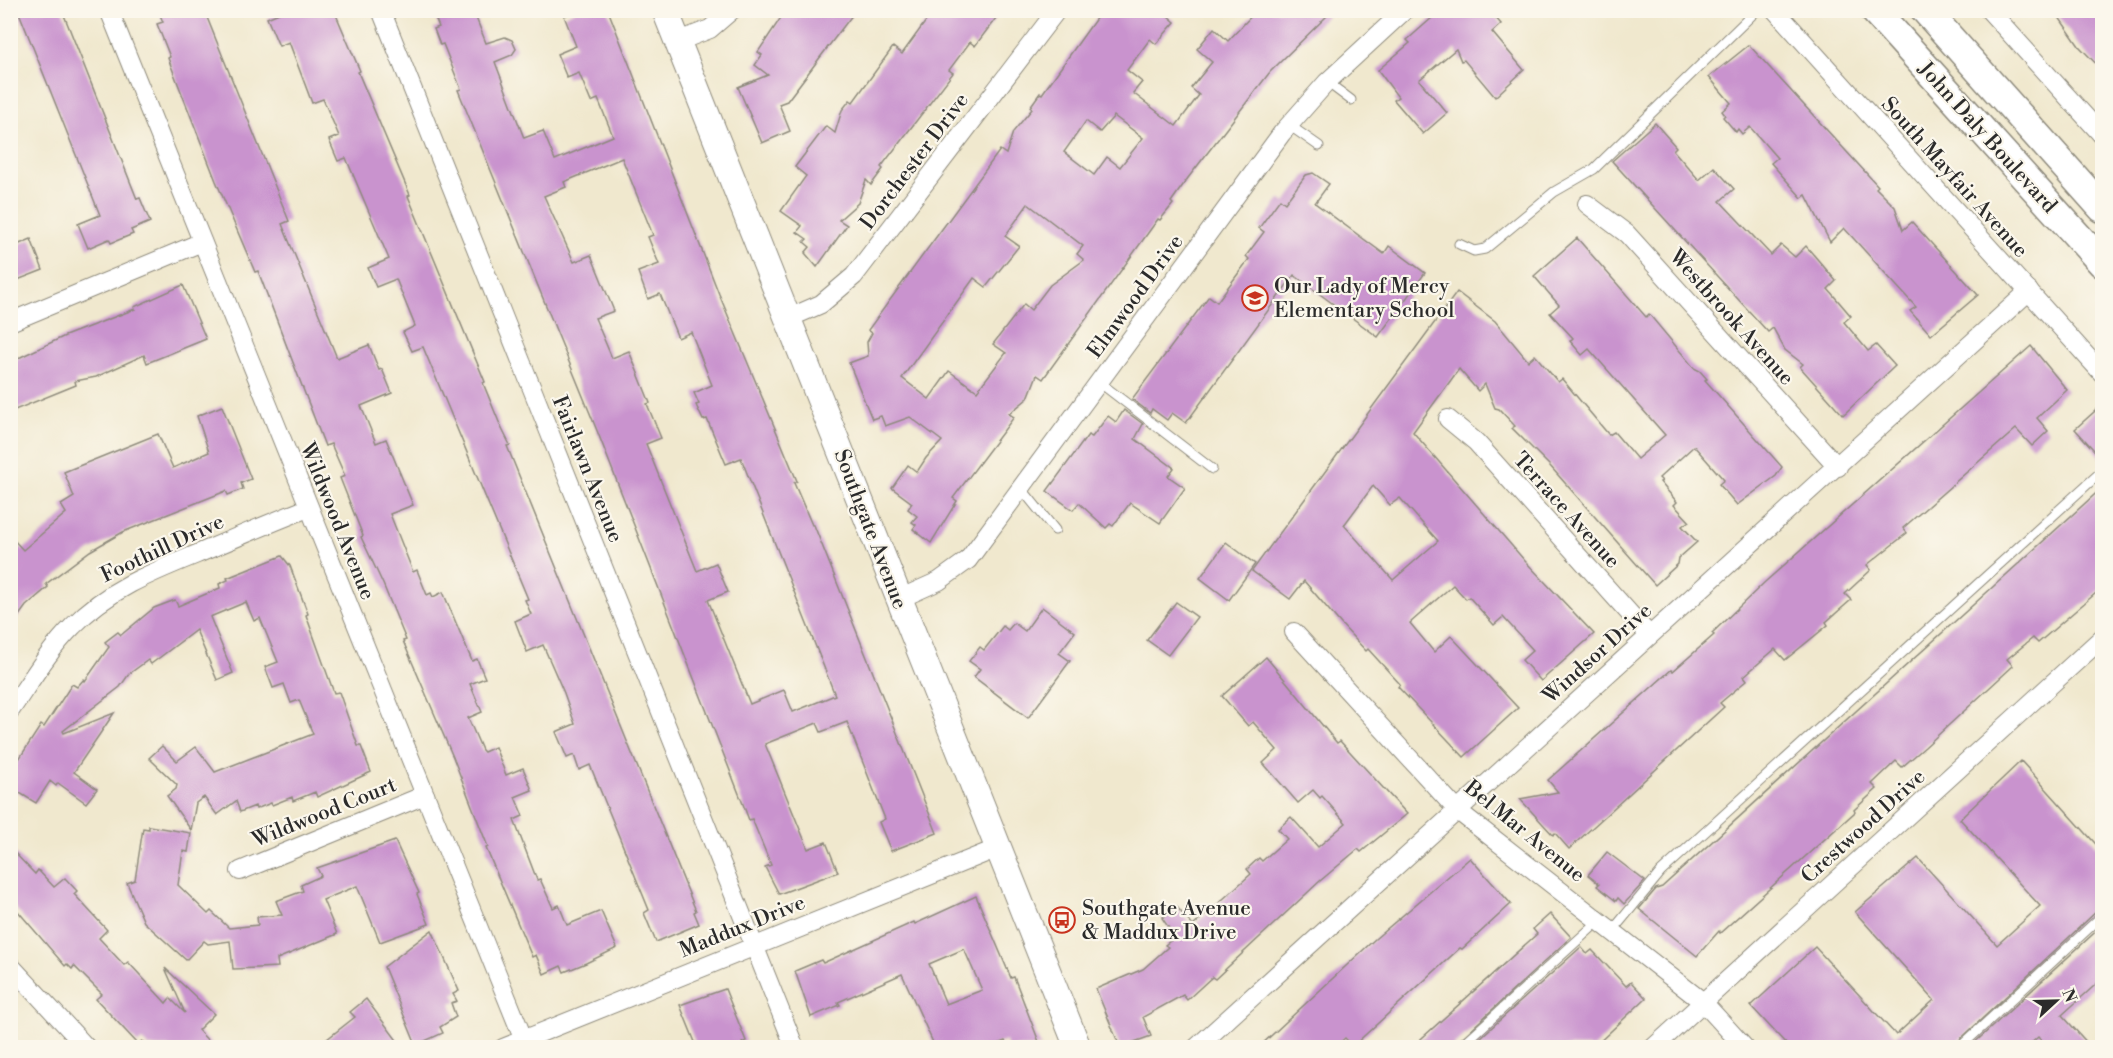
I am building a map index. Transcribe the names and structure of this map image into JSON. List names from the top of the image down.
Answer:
{
  "streets": {
    "main road": ["John Daly Boulevard"],
    "street": [
      "Dorchester Drive",
      "South Mayfair Avenue",
      "Elmwood Drive",
      "Westbrook Avenue",
      "Fairlawn Avenue",
      "Terrace Avenue",
      "Wildwood Avenue",
      "Southgate Avenue",
      "Foothill Drive",
      "Windsor Drive",
      "Wildwood Court",
      "Crestwood Drive",
      "Bel Mar Avenue",
      "Maddux Drive"
    ]
  },
  "crossings": [
    ["Dorchester Drive", "Southgate Avenue"],
    ["South Mayfair Avenue", "Windsor Drive"],
    ["Elmwood Drive", "Southgate Avenue"],
    ["Westbrook Avenue", "Windsor Drive"],
    ["Fairlawn Avenue", "Maddux Drive"],
    ["Terrace Avenue", "Windsor Drive"],
    ["Wildwood Avenue", "Foothill Drive"],
    ["Wildwood Avenue", "Wildwood Court"],
    ["Wildwood Avenue", "Maddux Drive"],
    ["Southgate Avenue", "Maddux Drive"],
    ["Windsor Drive", "Bel Mar Avenue"],
    ["Crestwood Drive", "Bel Mar Avenue"]
  ],
  "places": {
    "school or university": ["Our Lady of Mercy Elementary School"],
    "bus stop": ["Southgate Avenue & Maddux Drive"]
  },
  "north": "right"
}
